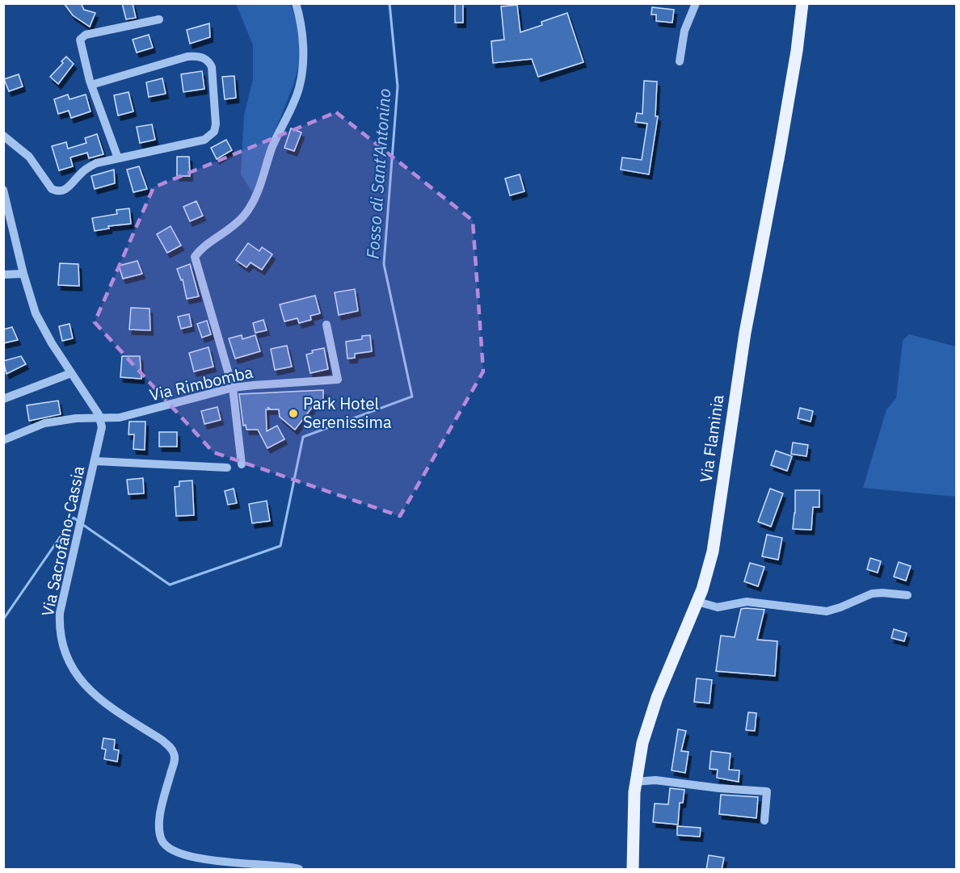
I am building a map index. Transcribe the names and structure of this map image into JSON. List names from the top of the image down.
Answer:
{
  "streets": {
    "main road": ["Via Flaminia"],
    "street": ["Via Rimbomba", "Via Sacrofano-Cassia"]
  },
  "crossings": [
    ["Via Rimbomba", "Via Sacrofano-Cassia"]
  ],
  "water": ["Fosso di Sant'Antonino"],
  "places": ["Park Hotel Serenissima"]
}
